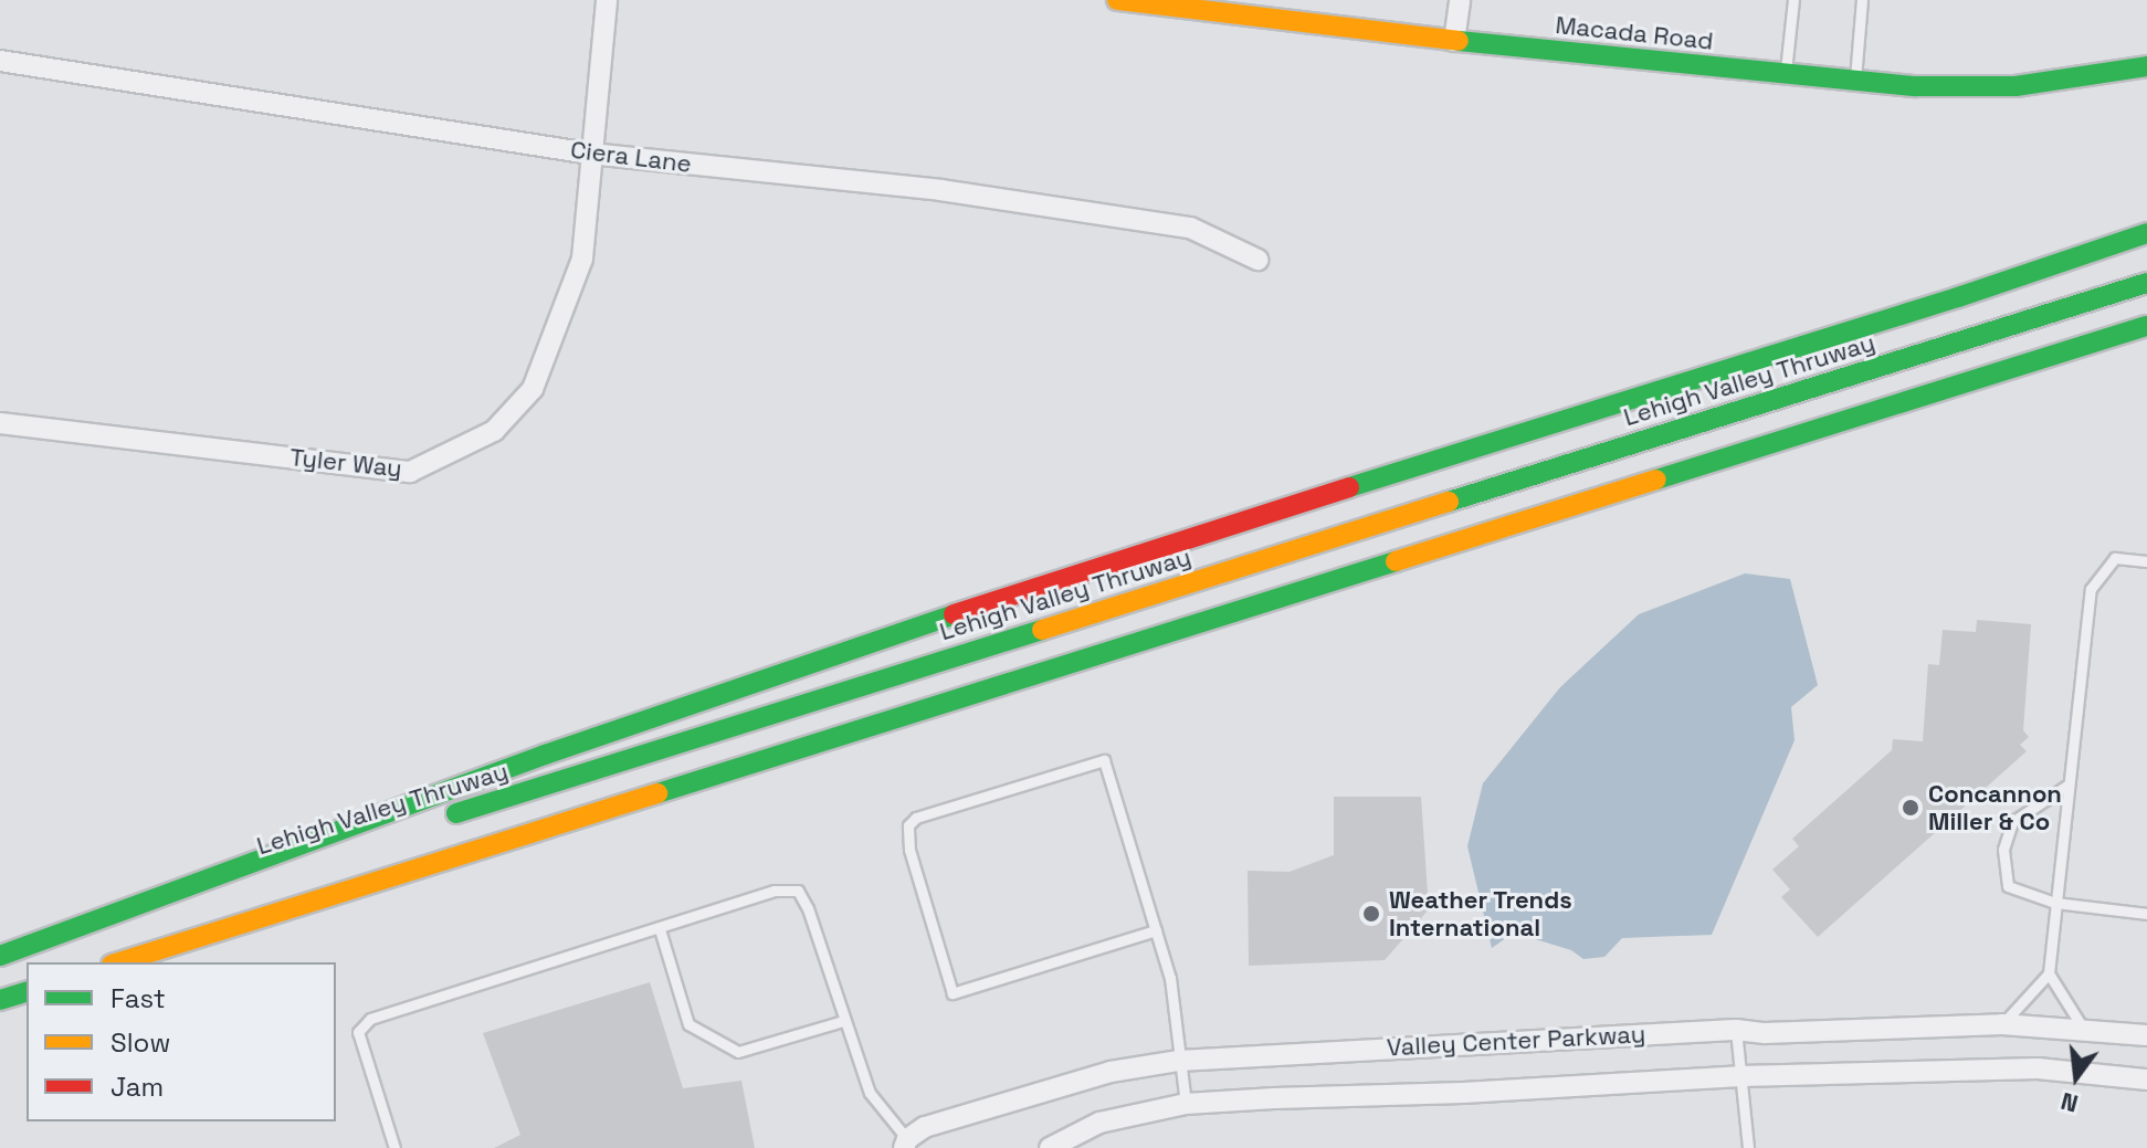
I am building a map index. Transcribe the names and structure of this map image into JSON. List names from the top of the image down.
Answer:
{
  "streets": {
    "main road": ["Macada Road", "Lehigh Valley Thruway"],
    "street": ["Ciera Lane", "Tyler Way", "Valley Center Parkway"]
  },
  "crossings": [
    ["Ciera Lane", "Tyler Way"]
  ],
  "places": ["Concannon Miller & Co", "Weather Trends International"],
  "legend": ["Fast", "Slow", "Jam"],
  "north": "bottom"
}
